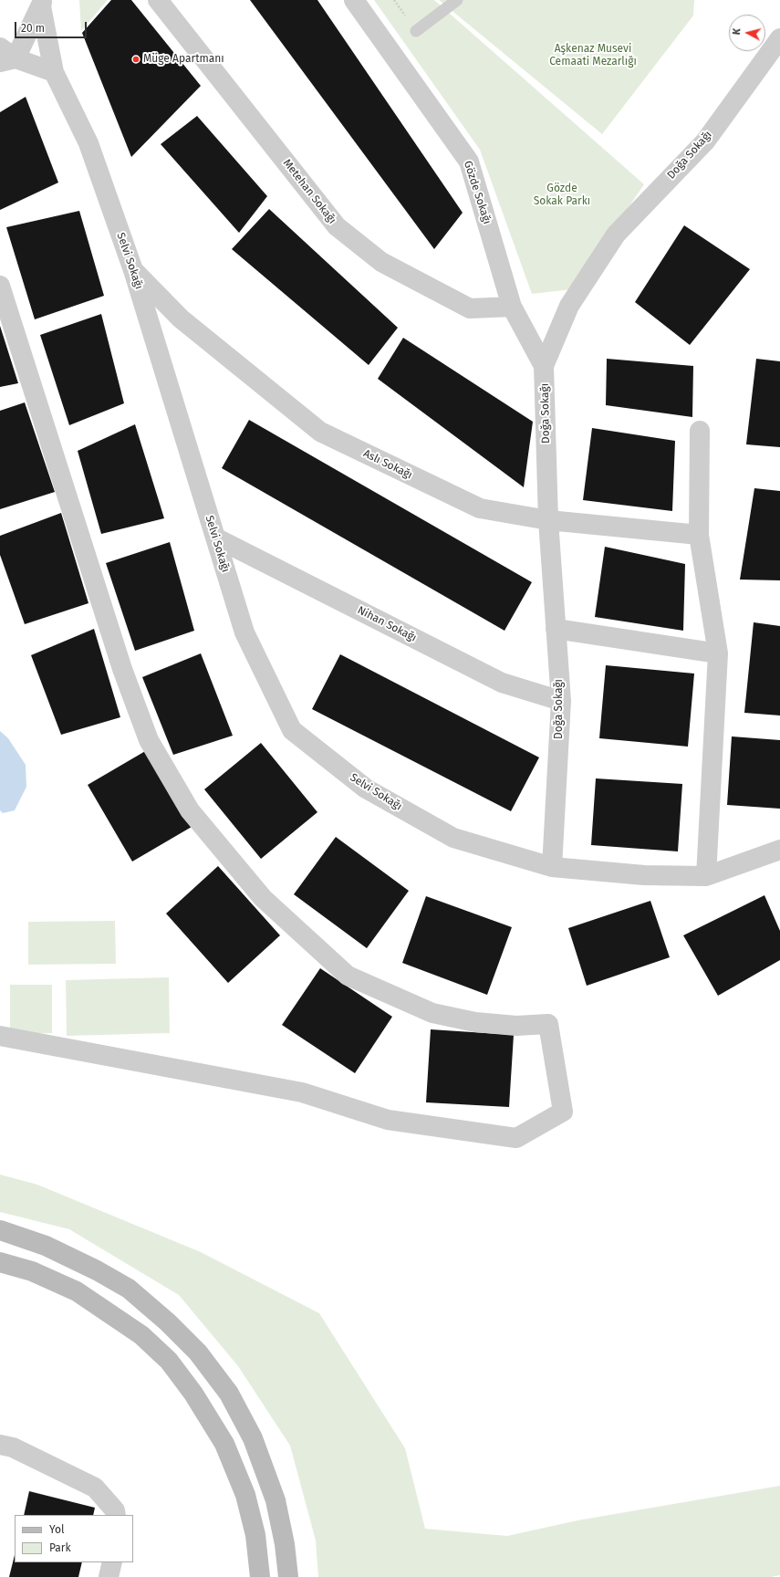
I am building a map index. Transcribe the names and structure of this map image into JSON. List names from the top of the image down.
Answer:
{
  "streets": {
    "street": [
      "Doğa Sokağı",
      "Metehan Sokağı",
      "Gözde Sokağı",
      "Selvi Sokağı",
      "Aslı Sokağı",
      "Nihan Sokağı"
    ]
  },
  "crossings": [
    ["Doğa Sokağı", "Gözde Sokağı"],
    ["Doğa Sokağı", "Selvi Sokağı"],
    ["Doğa Sokağı", "Aslı Sokağı"],
    ["Doğa Sokağı", "Nihan Sokağı"],
    ["Metehan Sokağı", "Gözde Sokağı"],
    ["Selvi Sokağı", "Aslı Sokağı"],
    ["Selvi Sokağı", "Nihan Sokağı"]
  ],
  "parks": ["Aşkenaz Musevi Cemaati Mezarlığı", "Gözde Sokak Parkı"],
  "places": ["Müge Apartmanı"],
  "legend": ["Yol", "Park"],
  "scale_bar": "20 m",
  "north": "left"
}
